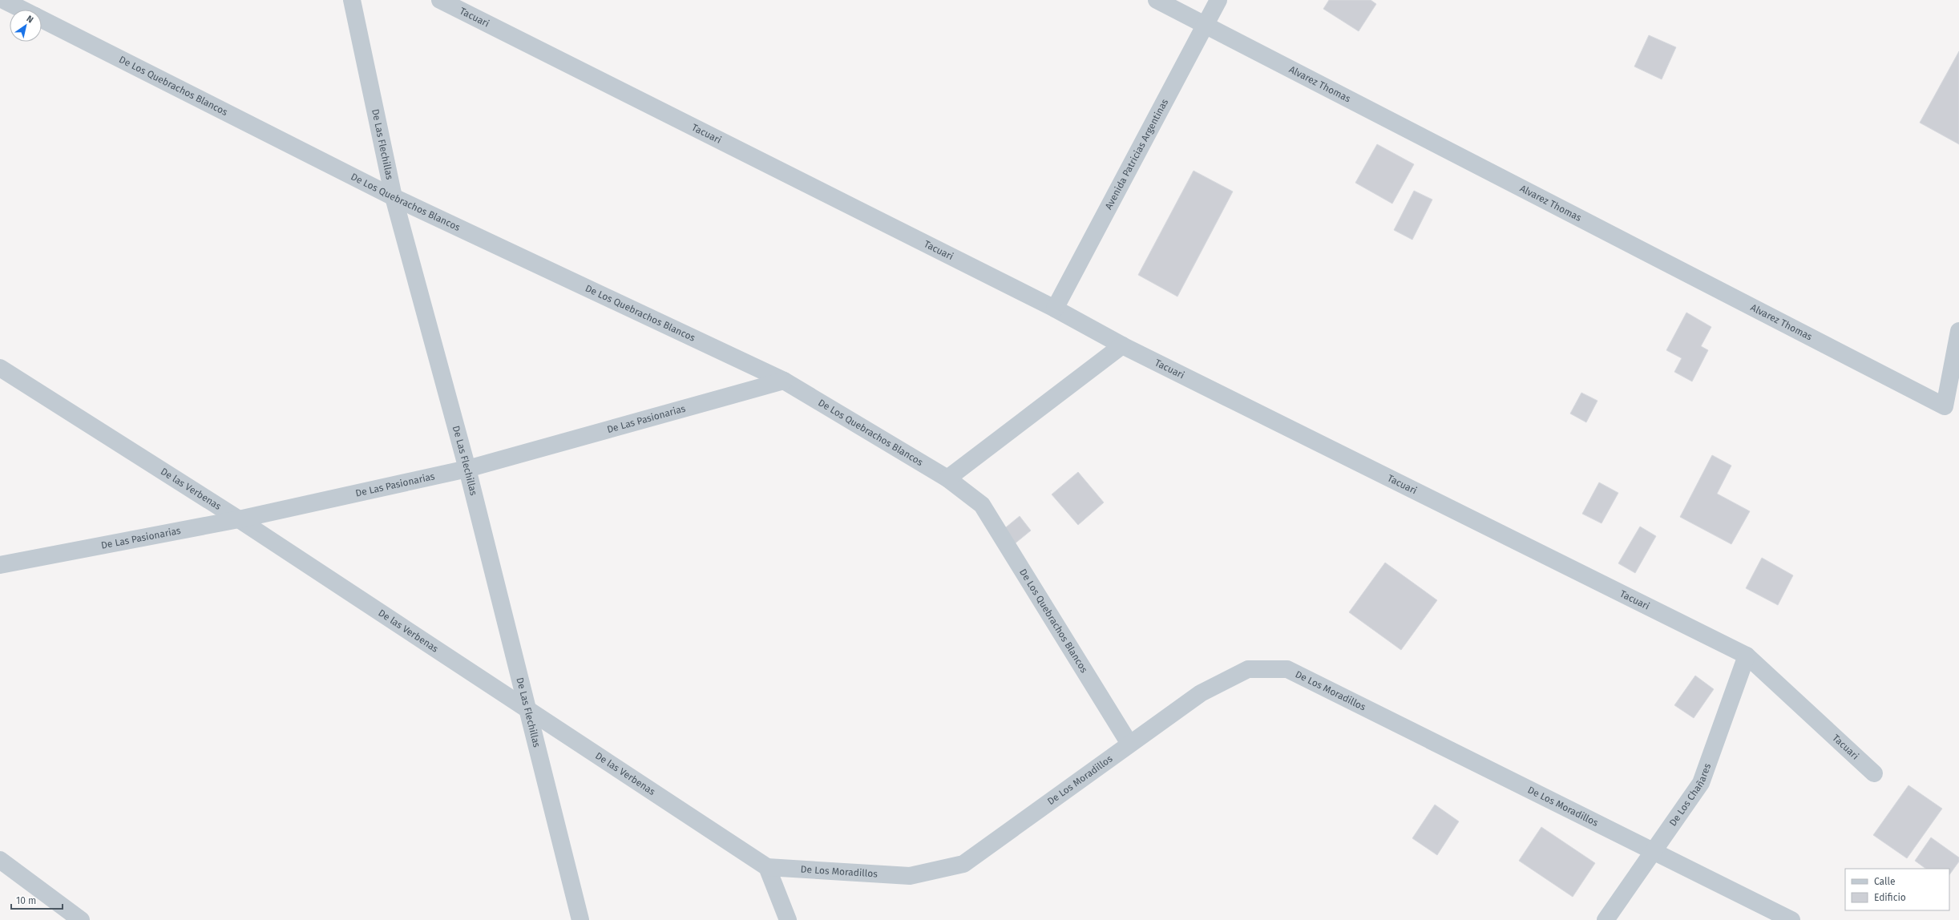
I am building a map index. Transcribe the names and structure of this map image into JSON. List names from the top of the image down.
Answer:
{
  "streets": {
    "street": [
      "Tacuari",
      "Alvarez Thomas",
      "De Los Quebrachos Blancos",
      "De Las Flechillas",
      "Avenida Patricias Argentinas",
      "De Las Pasionarias",
      "De las Verbenas",
      "De Los Moradillos",
      "De Los Chañares"
    ]
  },
  "crossings": [
    ["Tacuari", "Avenida Patricias Argentinas"],
    ["Tacuari", "De Los Chañares"],
    ["Alvarez Thomas", "Avenida Patricias Argentinas"],
    ["De Los Quebrachos Blancos", "De Las Flechillas"],
    ["De Los Quebrachos Blancos", "De Las Pasionarias"],
    ["De Los Quebrachos Blancos", "De Los Moradillos"],
    ["De Las Flechillas", "De Las Pasionarias"],
    ["De Las Flechillas", "De las Verbenas"],
    ["De Las Pasionarias", "De las Verbenas"],
    ["De las Verbenas", "De Los Moradillos"],
    ["De Los Moradillos", "De Los Chañares"]
  ],
  "legend": ["Calle", "Edificio"],
  "scale_bar": "10 m",
  "north": "top right"
}
